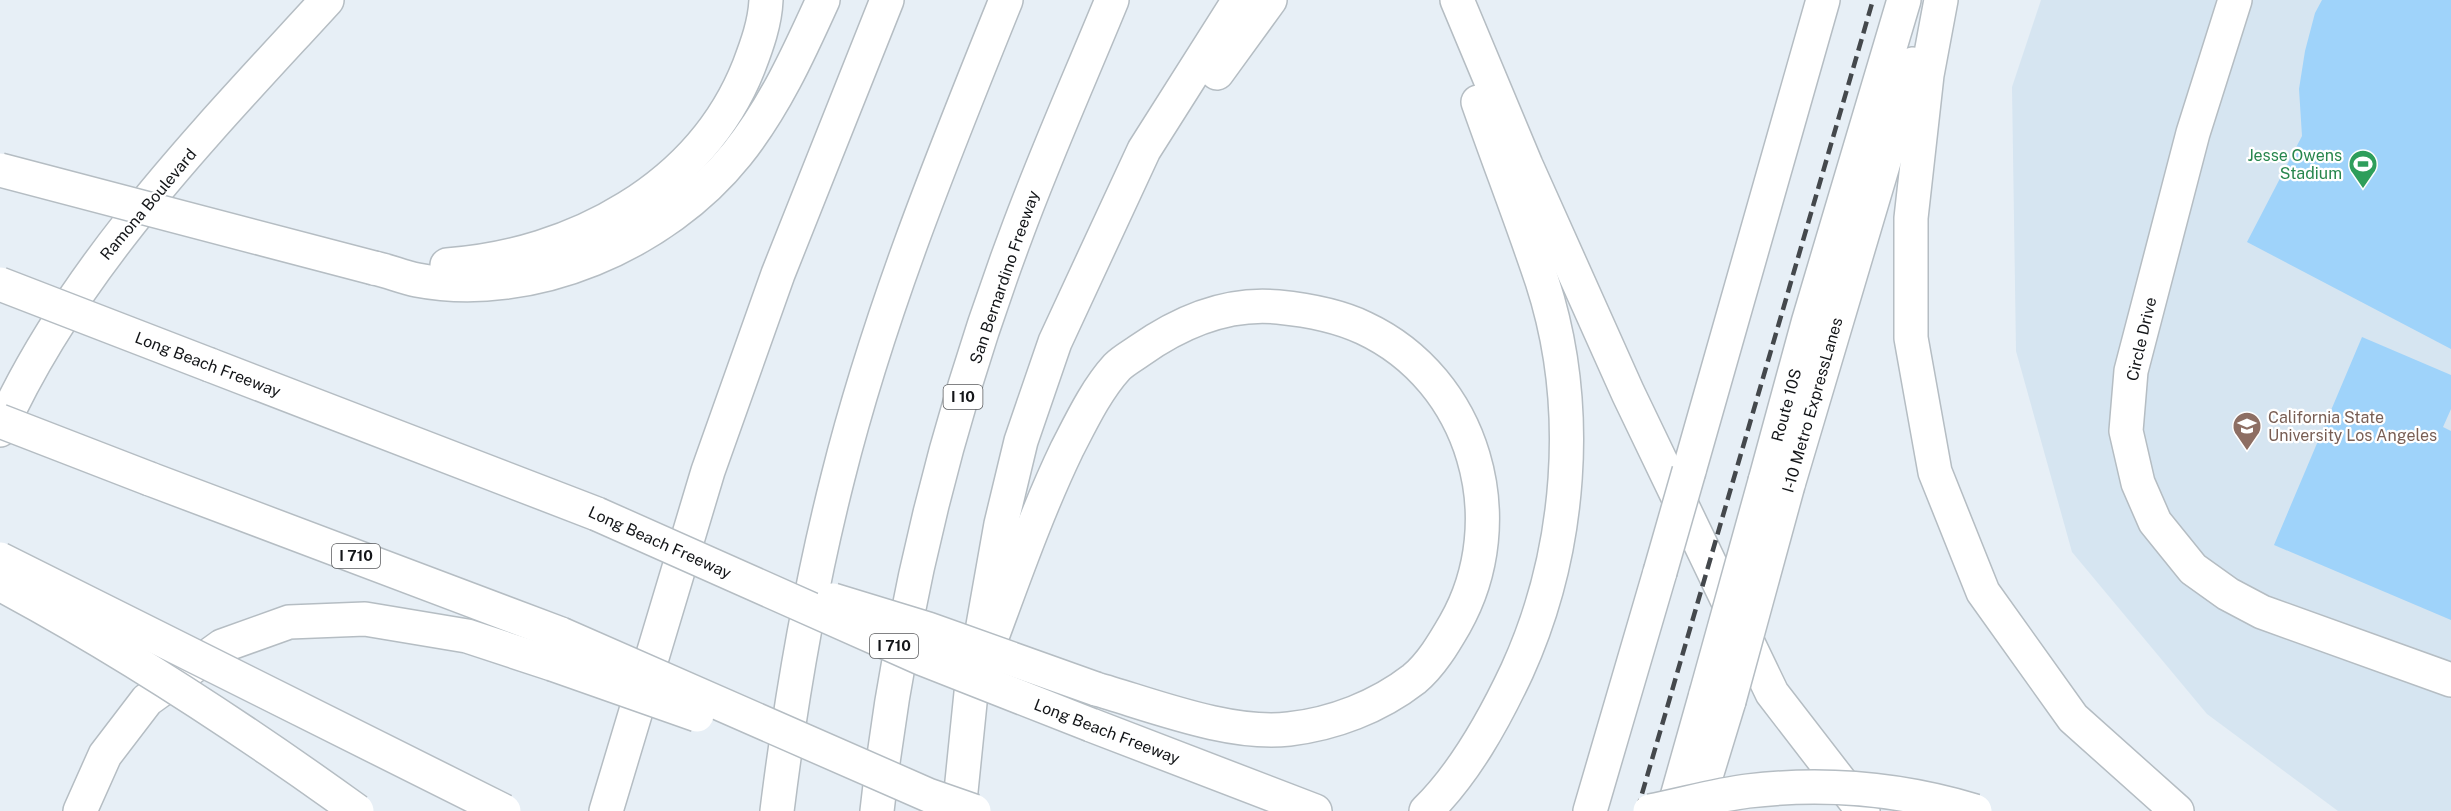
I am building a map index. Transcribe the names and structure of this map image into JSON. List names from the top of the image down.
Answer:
{
  "streets": {
    "main road": [
      "Ramona Boulevard",
      "San Bernardino Freeway",
      "Circle Drive",
      "Long Beach Freeway",
      "I 10",
      "Route 10S",
      "I-10 Metro ExpressLanes",
      "I 710"
    ]
  },
  "crossings": [
    ["Route 10S", "I-10 Metro ExpressLanes"]
  ],
  "places": {
    "sports": ["Jesse Owens Stadium"],
    "school or university": ["California State University Los Angeles"]
  }
}
